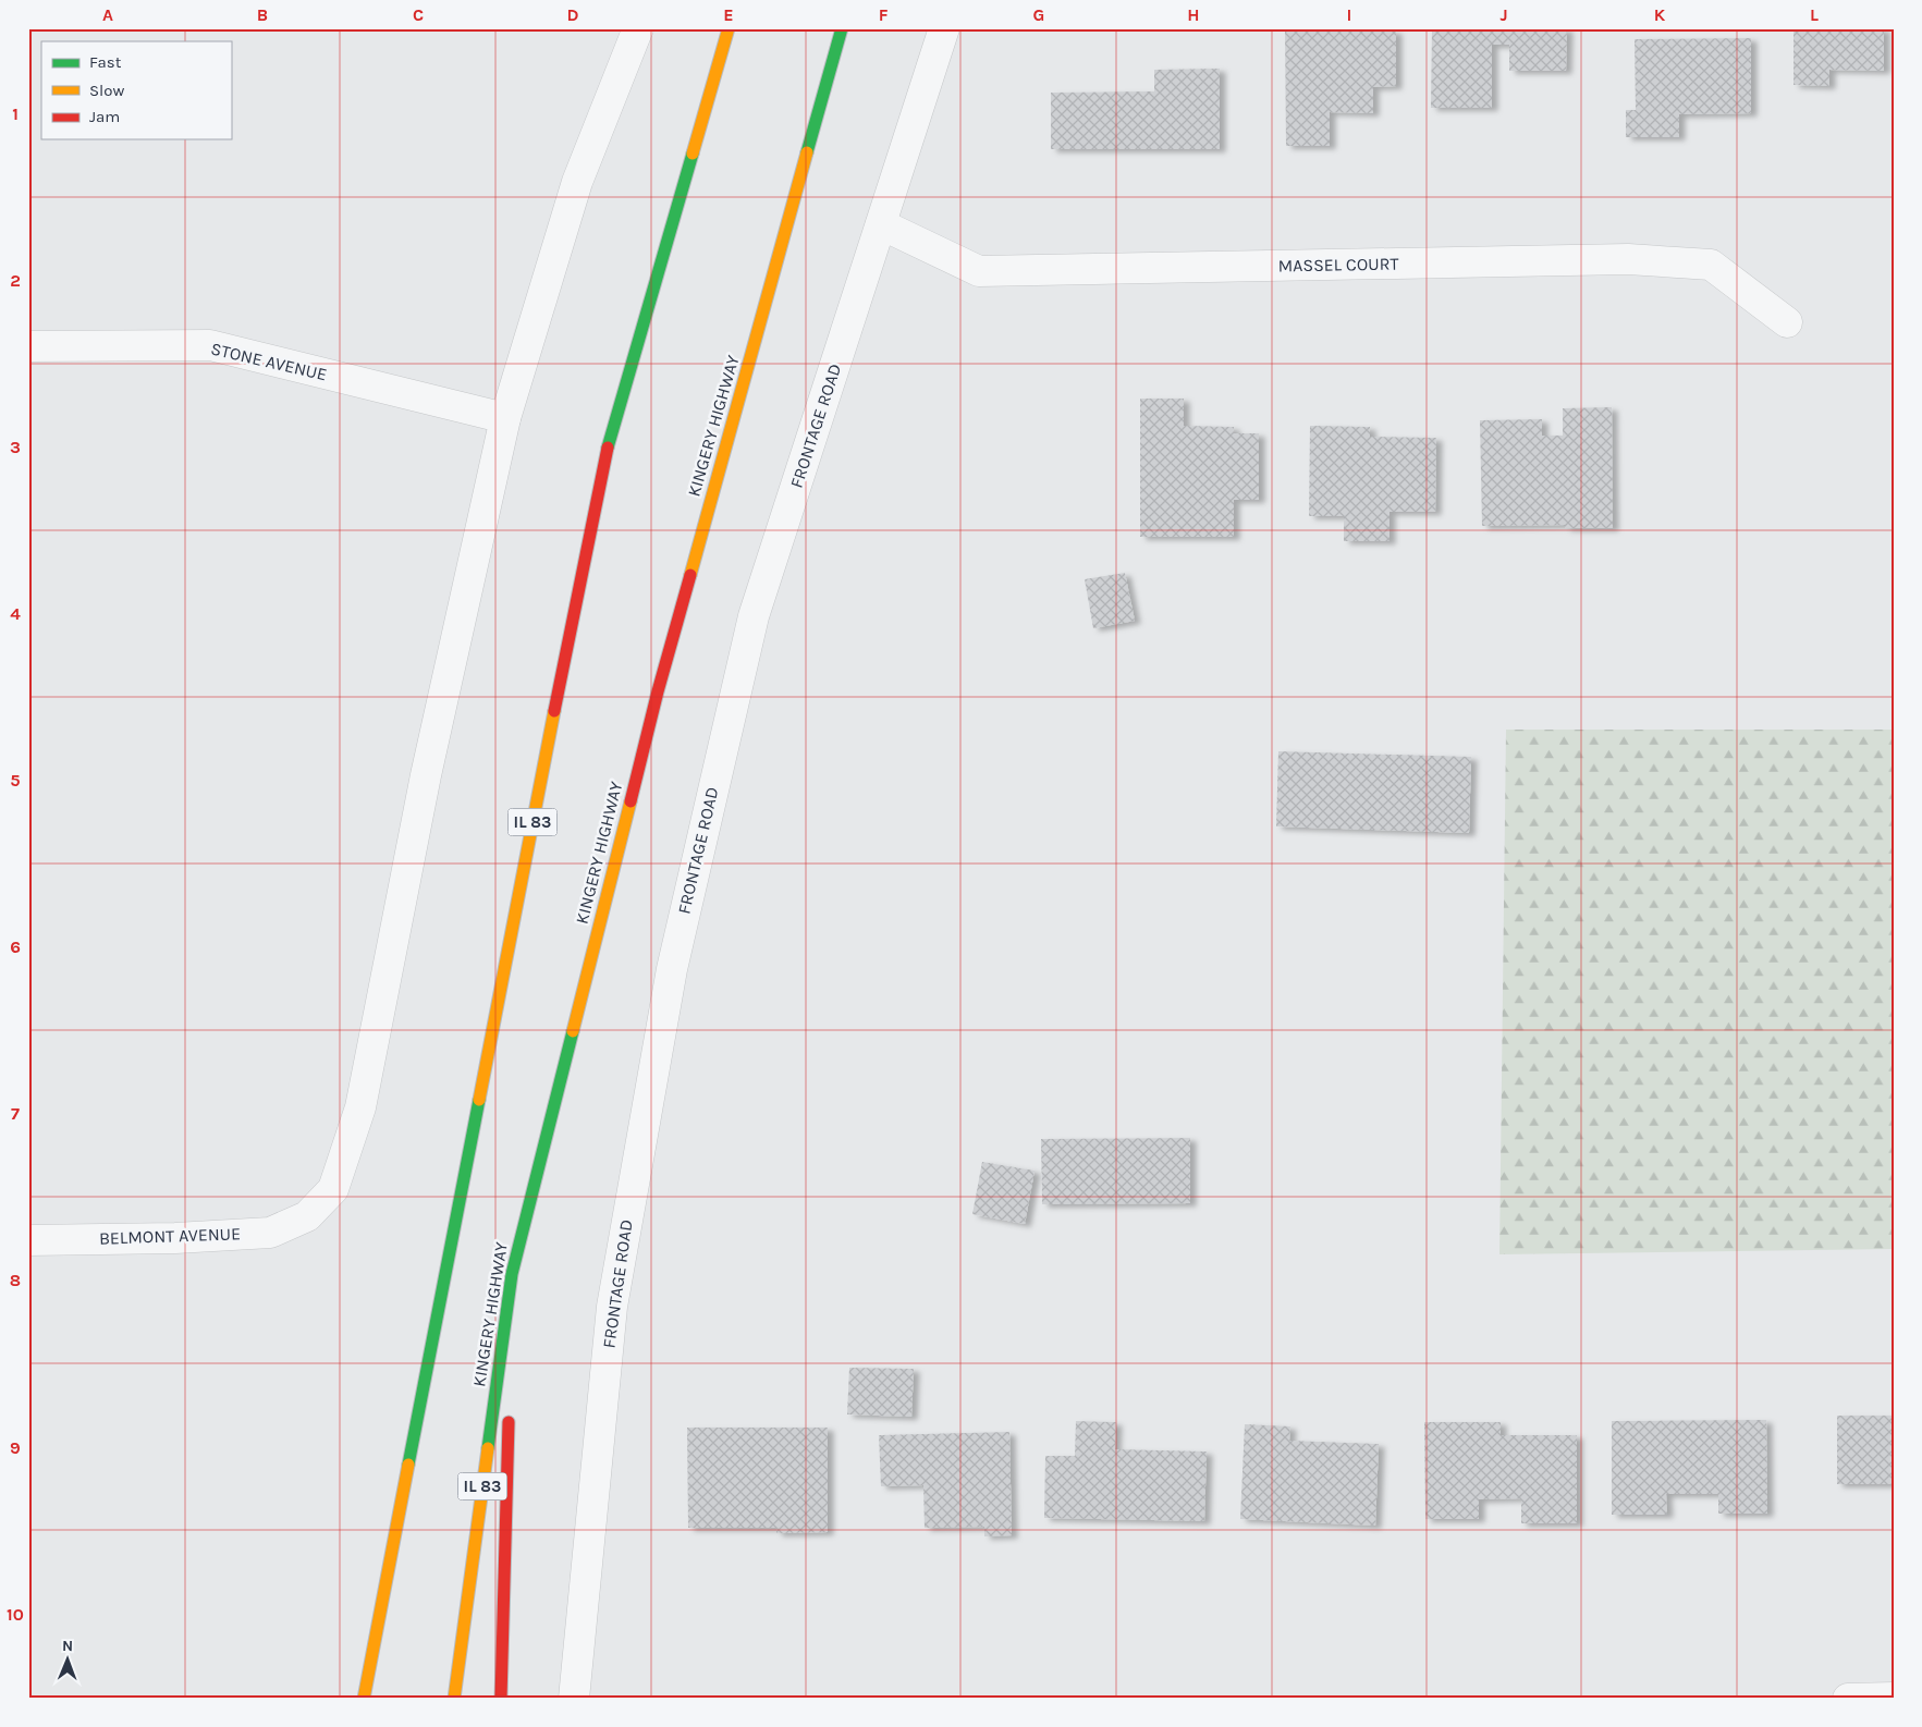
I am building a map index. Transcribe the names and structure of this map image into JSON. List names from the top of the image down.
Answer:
{
  "streets": {
    "highway": ["KINGERY HIGHWAY", "IL 83"],
    "street": [
      "MASSEL COURT",
      "STONE AVENUE",
      "FRONTAGE ROAD",
      "BELMONT AVENUE"
    ]
  },
  "crossings": [
    ["MASSEL COURT", "FRONTAGE ROAD"],
    ["STONE AVENUE", "BELMONT AVENUE"]
  ],
  "legend": ["Fast", "Slow", "Jam"],
  "north": "top",
  "grid": {
    "columns": [
      "A",
      "B",
      "C",
      "D",
      "E",
      "F",
      "G",
      "H",
      "I",
      "J",
      "K",
      "L"
    ],
    "rows": [
      "1",
      "2",
      "3",
      "4",
      "5",
      "6",
      "7",
      "8",
      "9",
      "10"
    ]
  }
}
